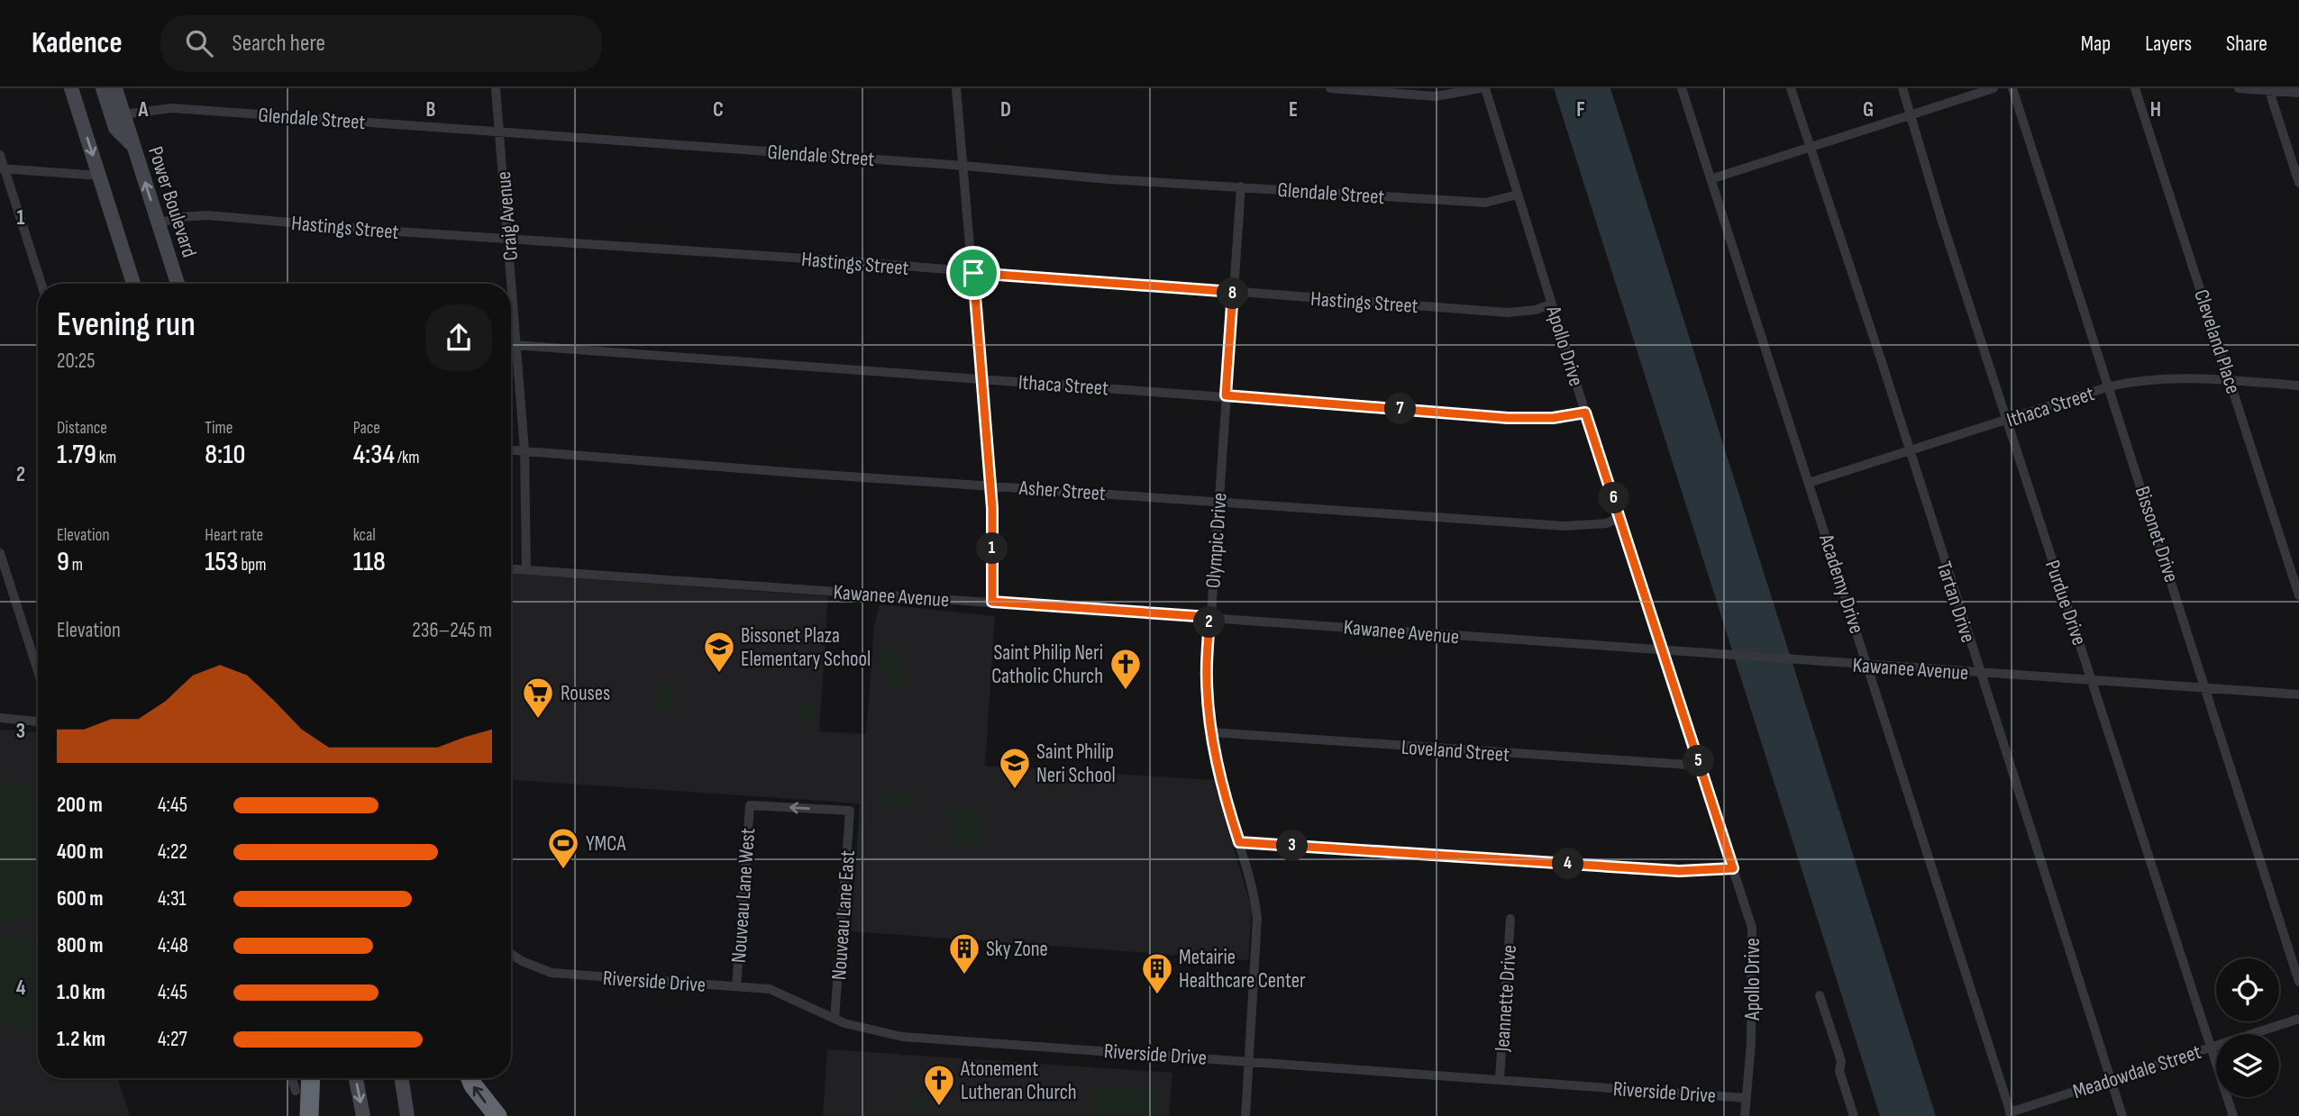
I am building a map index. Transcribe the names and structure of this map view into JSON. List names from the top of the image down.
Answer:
{
  "streets": {
    "main road": ["Power Boulevard"],
    "street": [
      "Glendale Street",
      "Craig Avenue",
      "Hastings Street",
      "Cleveland Place",
      "Apollo Drive",
      "Ithaca Street",
      "Asher Street",
      "Bissonet Drive",
      "Olympic Drive",
      "Academy Drive",
      "Kawanee Avenue",
      "Tartan Drive",
      "Purdue Drive",
      "Loveland Street",
      "Nouveau Lane West",
      "Nouveau Lane East",
      "Riverside Drive",
      "Jeannette Drive",
      "Meadowdale Street"
    ]
  },
  "crossings": [
    ["Glendale Street", "Power Boulevard"],
    ["Glendale Street", "Craig Avenue"],
    ["Glendale Street", "Apollo Drive"],
    ["Glendale Street", "Olympic Drive"],
    ["Power Boulevard", "Hastings Street"],
    ["Craig Avenue", "Hastings Street"],
    ["Craig Avenue", "Ithaca Street"],
    ["Craig Avenue", "Asher Street"],
    ["Craig Avenue", "Kawanee Avenue"],
    ["Hastings Street", "Apollo Drive"],
    ["Hastings Street", "Olympic Drive"],
    ["Cleveland Place", "Ithaca Street"],
    ["Apollo Drive", "Ithaca Street"],
    ["Apollo Drive", "Asher Street"],
    ["Apollo Drive", "Kawanee Avenue"],
    ["Apollo Drive", "Loveland Street"],
    ["Apollo Drive", "Riverside Drive"],
    ["Ithaca Street", "Bissonet Drive"],
    ["Ithaca Street", "Olympic Drive"],
    ["Ithaca Street", "Academy Drive"],
    ["Ithaca Street", "Tartan Drive"],
    ["Ithaca Street", "Purdue Drive"],
    ["Asher Street", "Olympic Drive"],
    ["Bissonet Drive", "Kawanee Avenue"],
    ["Olympic Drive", "Kawanee Avenue"],
    ["Olympic Drive", "Loveland Street"],
    ["Olympic Drive", "Riverside Drive"],
    ["Academy Drive", "Kawanee Avenue"],
    ["Academy Drive", "Meadowdale Street"],
    ["Kawanee Avenue", "Tartan Drive"],
    ["Kawanee Avenue", "Purdue Drive"],
    ["Tartan Drive", "Meadowdale Street"],
    ["Purdue Drive", "Meadowdale Street"],
    ["Nouveau Lane West", "Nouveau Lane East"],
    ["Nouveau Lane West", "Riverside Drive"],
    ["Nouveau Lane East", "Riverside Drive"],
    ["Riverside Drive", "Jeannette Drive"]
  ],
  "places": {
    "school or university": ["Bissonet Plaza Elementary School", "Saint Philip Neri School"],
    "church": ["Saint Philip Neri Catholic Church", "Atonement Lutheran Church"],
    "supermarket": ["Rouses"],
    "sports": ["YMCA"],
    "building": ["Sky Zone", "Metairie Healthcare Center"]
  },
  "page": {
    "header": "Kadence",
    "search": "Search here",
    "nav": ["Map", "Layers", "Share"],
    "pins": [
      "8",
      "7",
      "6",
      "1",
      "2",
      "5",
      "3",
      "4"
    ],
    "heading": ["Evening run", "20:25"],
    "stats": [
      ["Distance", "1.79 km"],
      ["Time", "8:10"],
      ["Pace", "4:34 /km"],
      ["Elevation", "9 m"],
      ["Heart rate", "153 bpm"],
      ["kcal", "118"]
    ],
    "chart": ["Elevation", "236–245 m"],
    "list": [
      {
        "name": "200 m",
        "note": "4:45"
      },
      {
        "name": "400 m",
        "note": "4:22"
      },
      {
        "name": "600 m",
        "note": "4:31"
      },
      {
        "name": "800 m",
        "note": "4:48"
      },
      {
        "name": "1.0 km",
        "note": "4:45"
      },
      {
        "name": "1.2 km",
        "note": "4:27"
      }
    ]
  },
  "grid": {
    "columns": [
      "A",
      "B",
      "C",
      "D",
      "E",
      "F",
      "G",
      "H"
    ],
    "rows": [
      "1",
      "2",
      "3",
      "4"
    ]
  }
}
